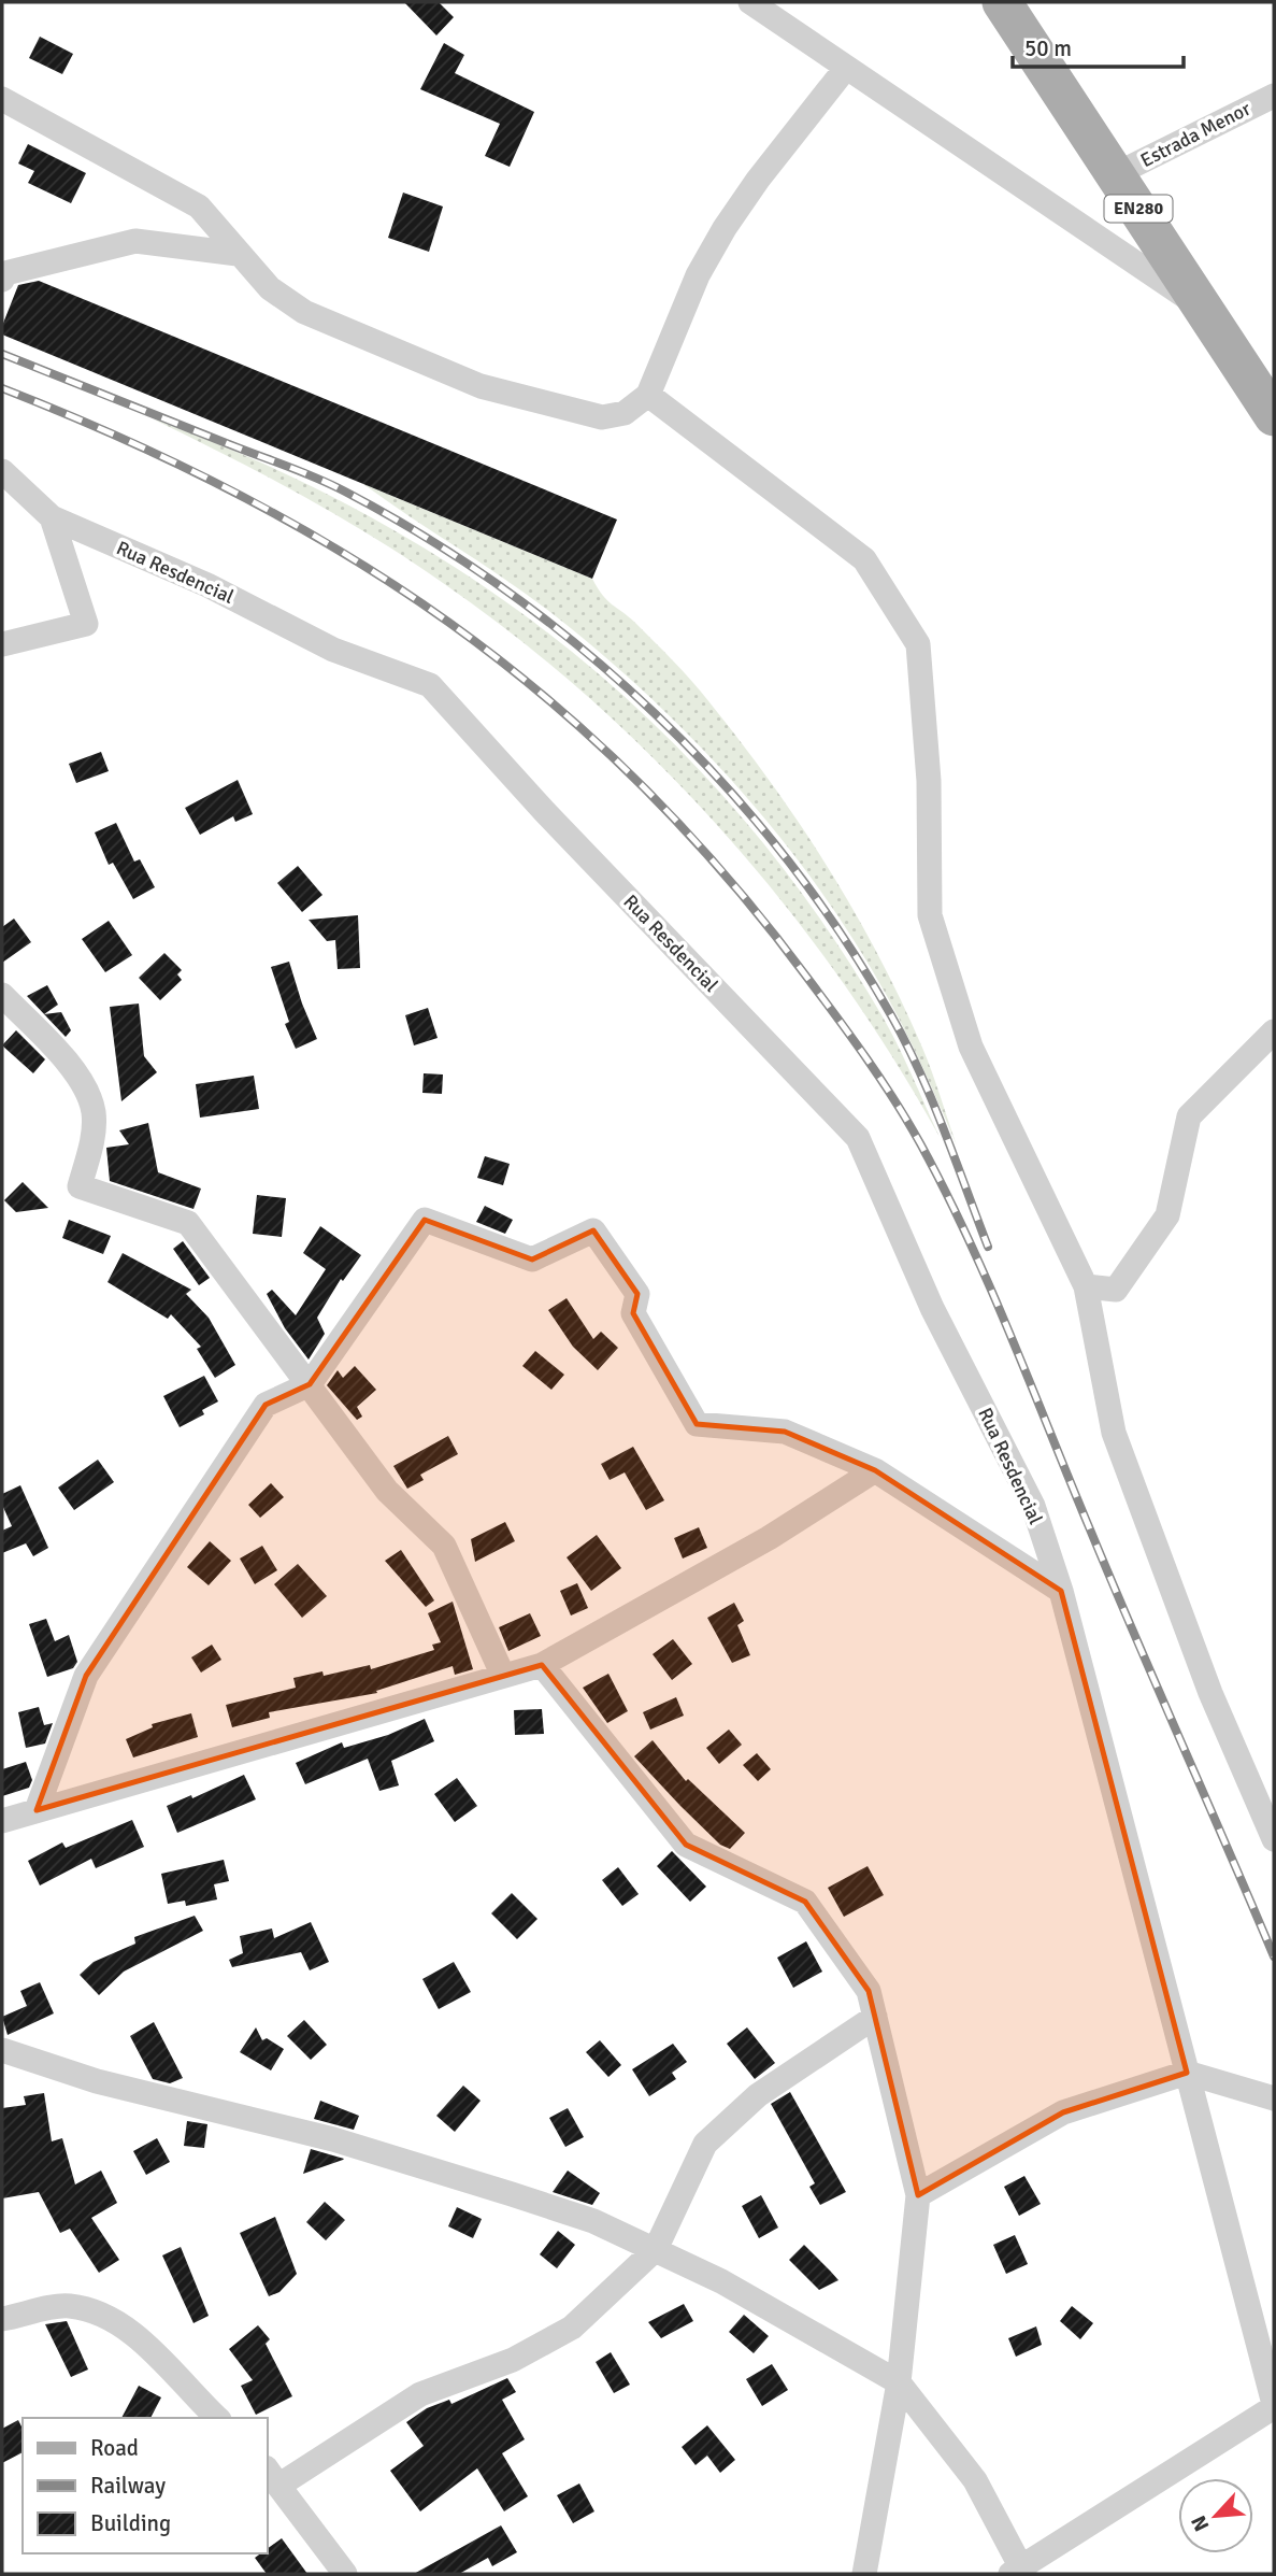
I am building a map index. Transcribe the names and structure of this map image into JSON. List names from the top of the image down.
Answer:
{
  "streets": {
    "main road": ["EN280"],
    "street": ["Estrada Menor", "Rua Resdencial"]
  },
  "crossings": [
    ["Estrada Menor", "EN280"]
  ],
  "legend": ["Road", "Railway", "Building"],
  "scale_bar": "50 m",
  "north": "bottom left"
}
